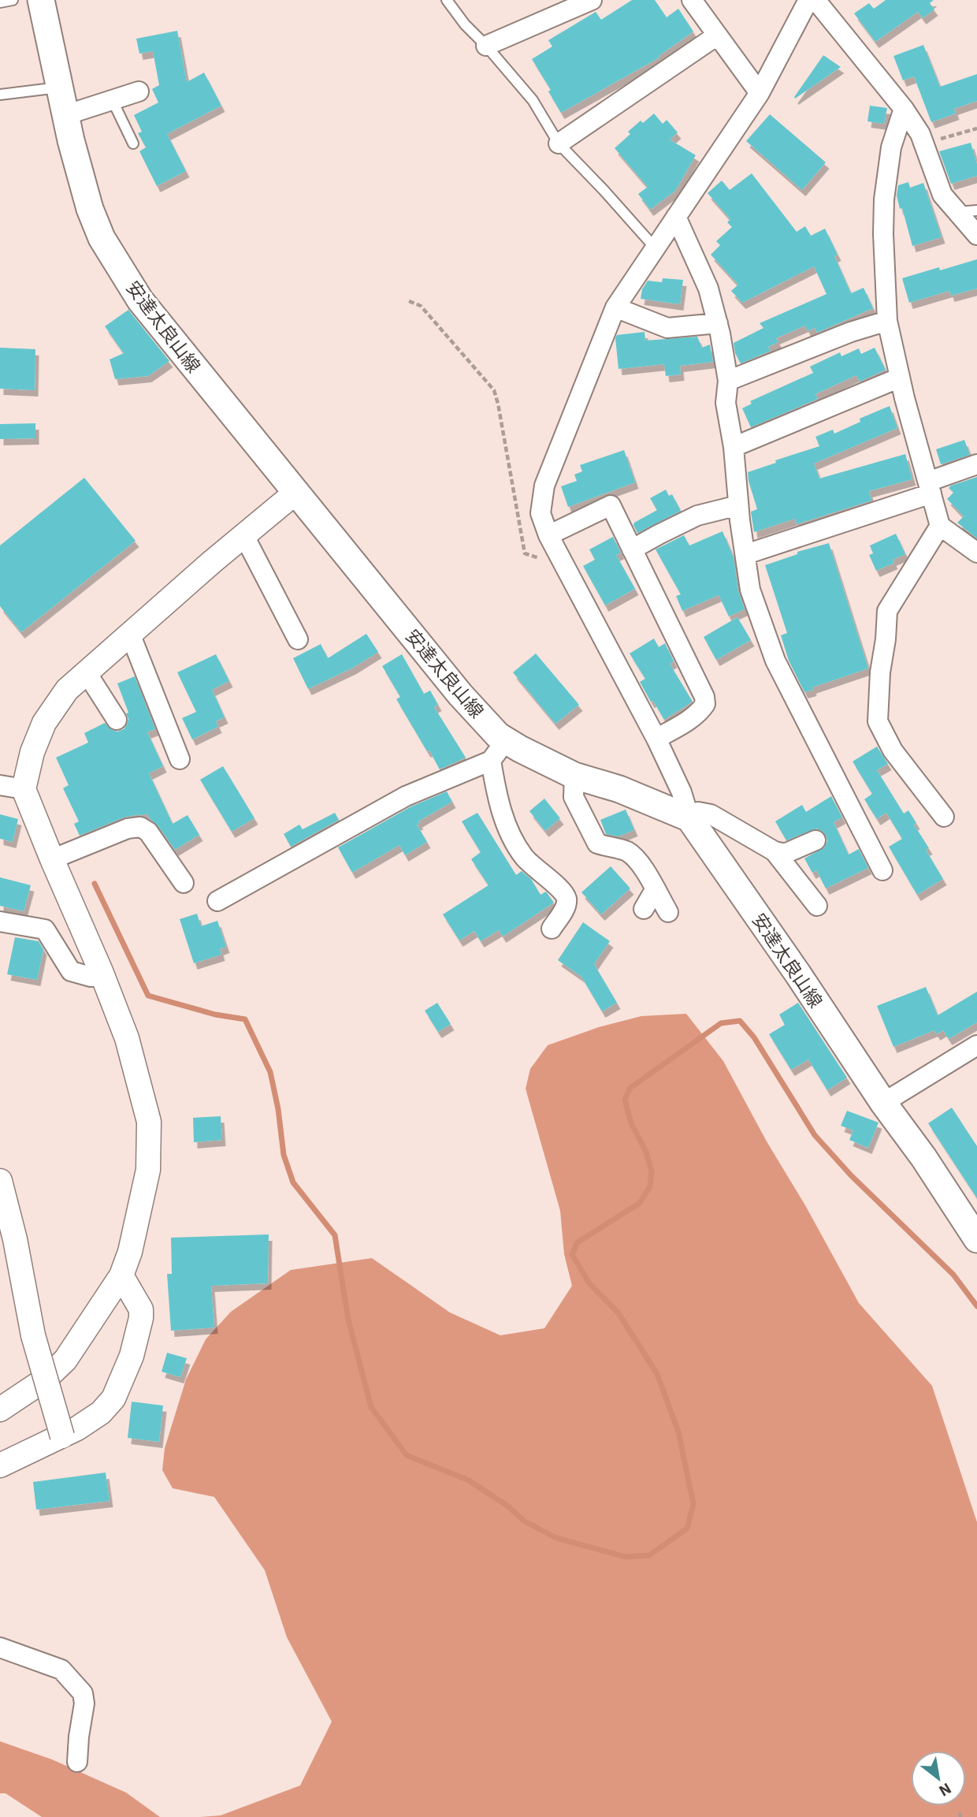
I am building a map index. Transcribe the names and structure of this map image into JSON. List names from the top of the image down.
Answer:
{
  "streets": {
    "main road": ["安達太良山線"]
  },
  "north": "bottom right"
}
